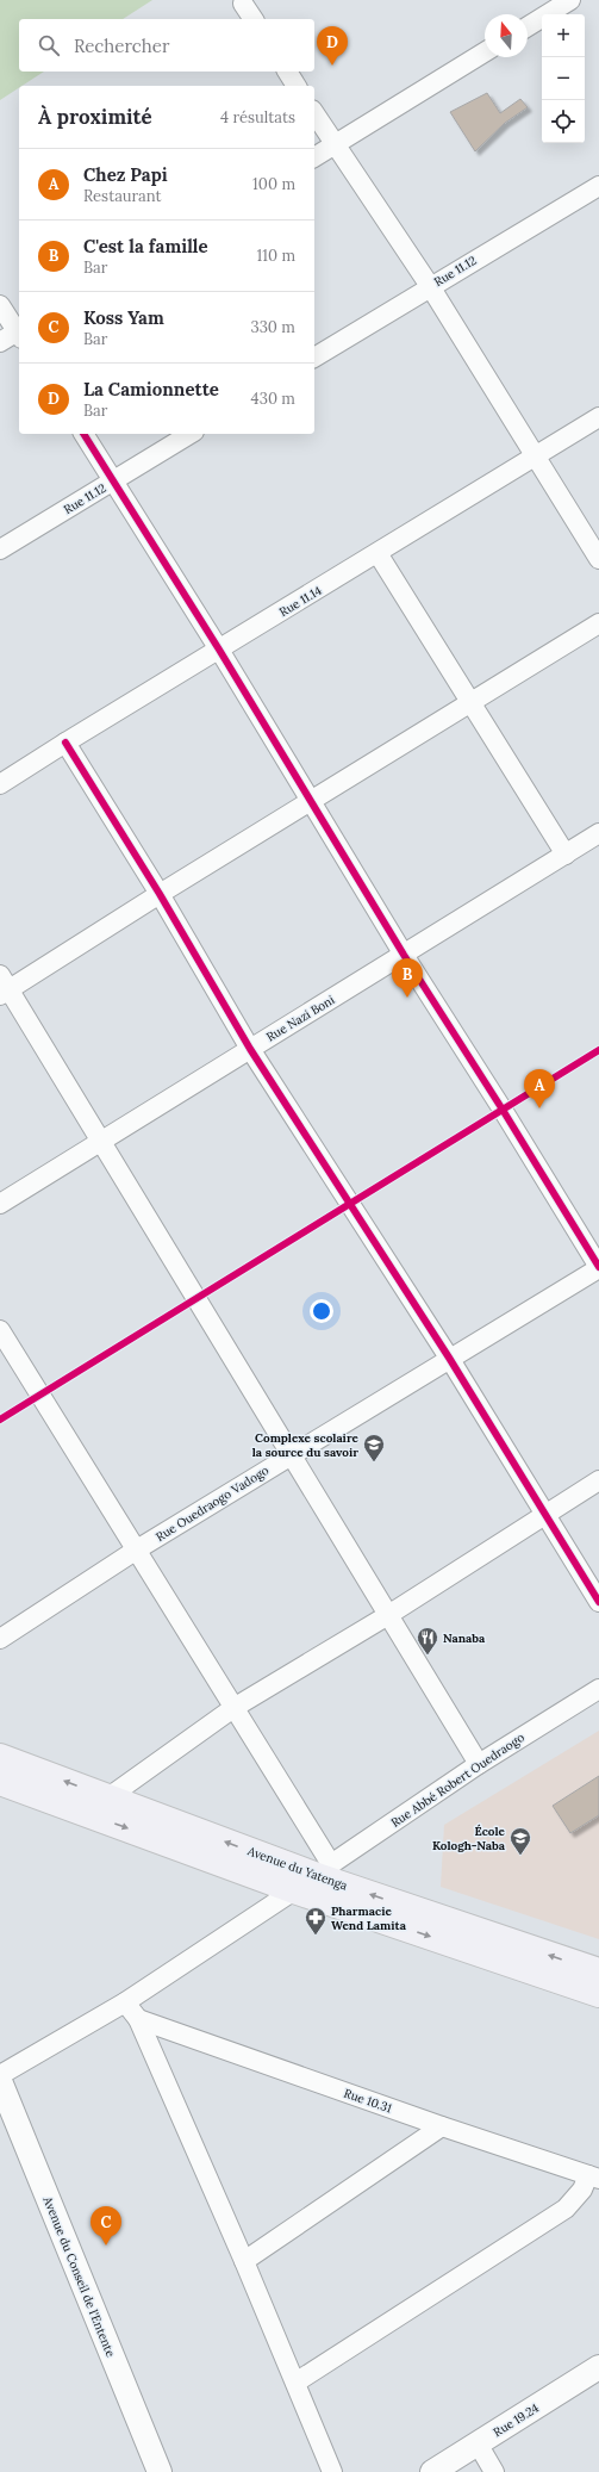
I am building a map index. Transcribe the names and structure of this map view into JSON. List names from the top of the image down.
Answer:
{
  "streets": {
    "main road": ["Avenue du Yatenga"],
    "street": [
      "Rue 11.12",
      "Rue 11.14",
      "Rue Nazi Boni",
      "Rue Ouedraogo Vadogo",
      "Rue Abbé Robert Ouedraogo",
      "Rue 10.31",
      "Avenue du Conseil de l'Entente",
      "Rue 19.24"
    ]
  },
  "crossings": [
    ["Rue Abbé Robert Ouedraogo", "Avenue du Yatenga"]
  ],
  "places": {
    "school or university": ["Complexe scolaire la source du savoir", "École Kologh-Naba"],
    "restaurant": ["Nanaba"],
    "pharmacy": ["Pharmacie Wend Lamita"]
  },
  "north": "top",
  "page": {
    "map_buttons": ["+", "−"],
    "search": "Rechercher",
    "pins": [
      "D",
      "B",
      "A",
      "C"
    ],
    "heading": ["À proximité", "4 résultats"],
    "list": [
      {
        "mark": "A",
        "name": "Chez Papi",
        "note": "Restaurant",
        "value": "100 m"
      },
      {
        "mark": "B",
        "name": "C'est la famille",
        "note": "Bar",
        "value": "110 m"
      },
      {
        "mark": "C",
        "name": "Koss Yam",
        "note": "Bar",
        "value": "330 m"
      },
      {
        "mark": "D",
        "name": "La Camionnette",
        "note": "Bar",
        "value": "430 m"
      }
    ]
  }
}
